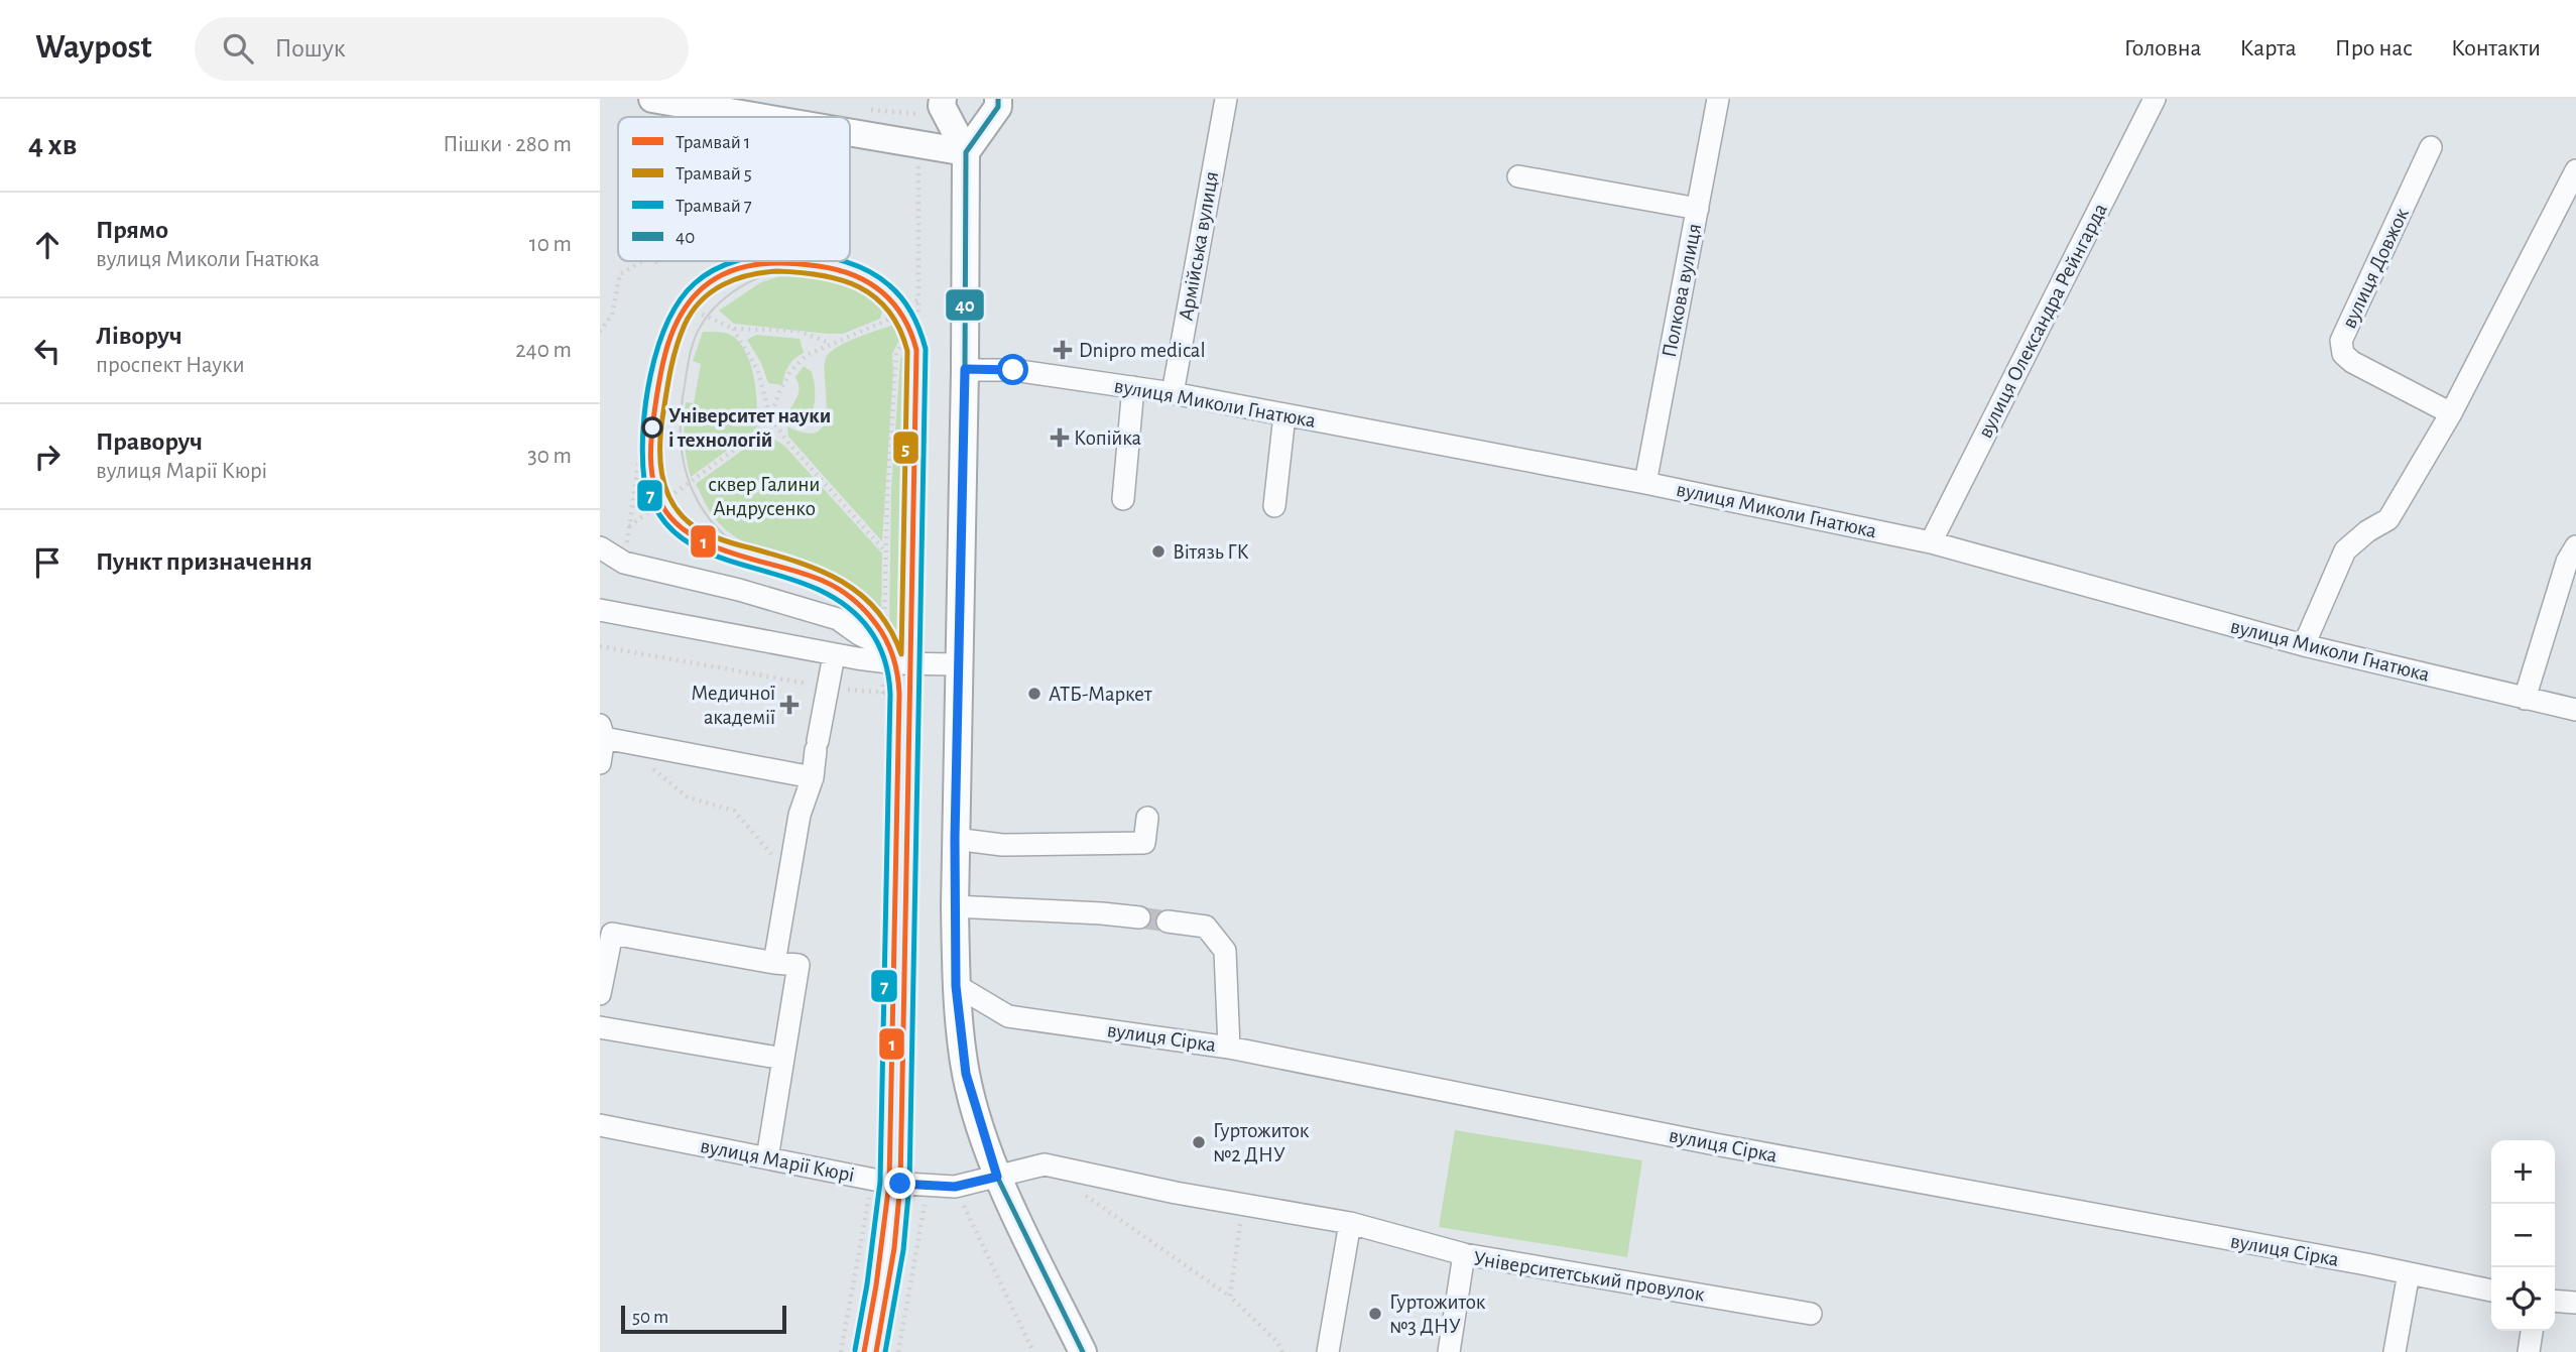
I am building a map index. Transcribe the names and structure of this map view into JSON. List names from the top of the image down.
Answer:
{
  "streets": {
    "street": [
      "Армійська вулиця",
      "вулиця Довжок",
      "Полкова вулиця",
      "вулиця Олександра Рейнгарда",
      "вулиця Миколи Гнатюка",
      "вулиця Сірка",
      "вулиця Марії Кюрі",
      "Університетський провулок"
    ]
  },
  "crossings": [
    ["Армійська вулиця", "вулиця Миколи Гнатюка"],
    ["Полкова вулиця", "вулиця Миколи Гнатюка"],
    ["вулиця Олександра Рейнгарда", "вулиця Миколи Гнатюка"],
    ["вулиця Марії Кюрі", "Університетський провулок"]
  ],
  "parks": ["сквер Галини Андрусенко"],
  "places": {
    "health": ["Dnipro medical", "Копійка", "Медичної академії"],
    "other": [
      "Університет науки і технологій",
      "Вітязь ГК",
      "АТБ-Маркет",
      "Гуртожиток №2 ДНУ",
      "Гуртожиток №3 ДНУ"
    ]
  },
  "lines": [
    "transit line 40",
    "tram line 7",
    "tram line 1",
    "tram line 5"
  ],
  "legend": [
    "Трамвай 1",
    "Трамвай 5",
    "Трамвай 7",
    "40"
  ],
  "scale_bar": "50 m",
  "page": {
    "header": "Waypost",
    "search": "Пошук",
    "nav": [
      "Головна",
      "Карта",
      "Про нас",
      "Контакти"
    ],
    "heading": ["4 хв", "Пішки · 280 m"],
    "list": [
      ["Прямо", "вулиця Миколи Гнатюка", "10 m"],
      ["Ліворуч", "проспект Науки", "240 m"],
      ["Праворуч", "вулиця Марії Кюрі", "30 m"],
      "Пункт призначення"
    ],
    "map_buttons": ["+", "−"],
    "scale": "50 m"
  }
}
